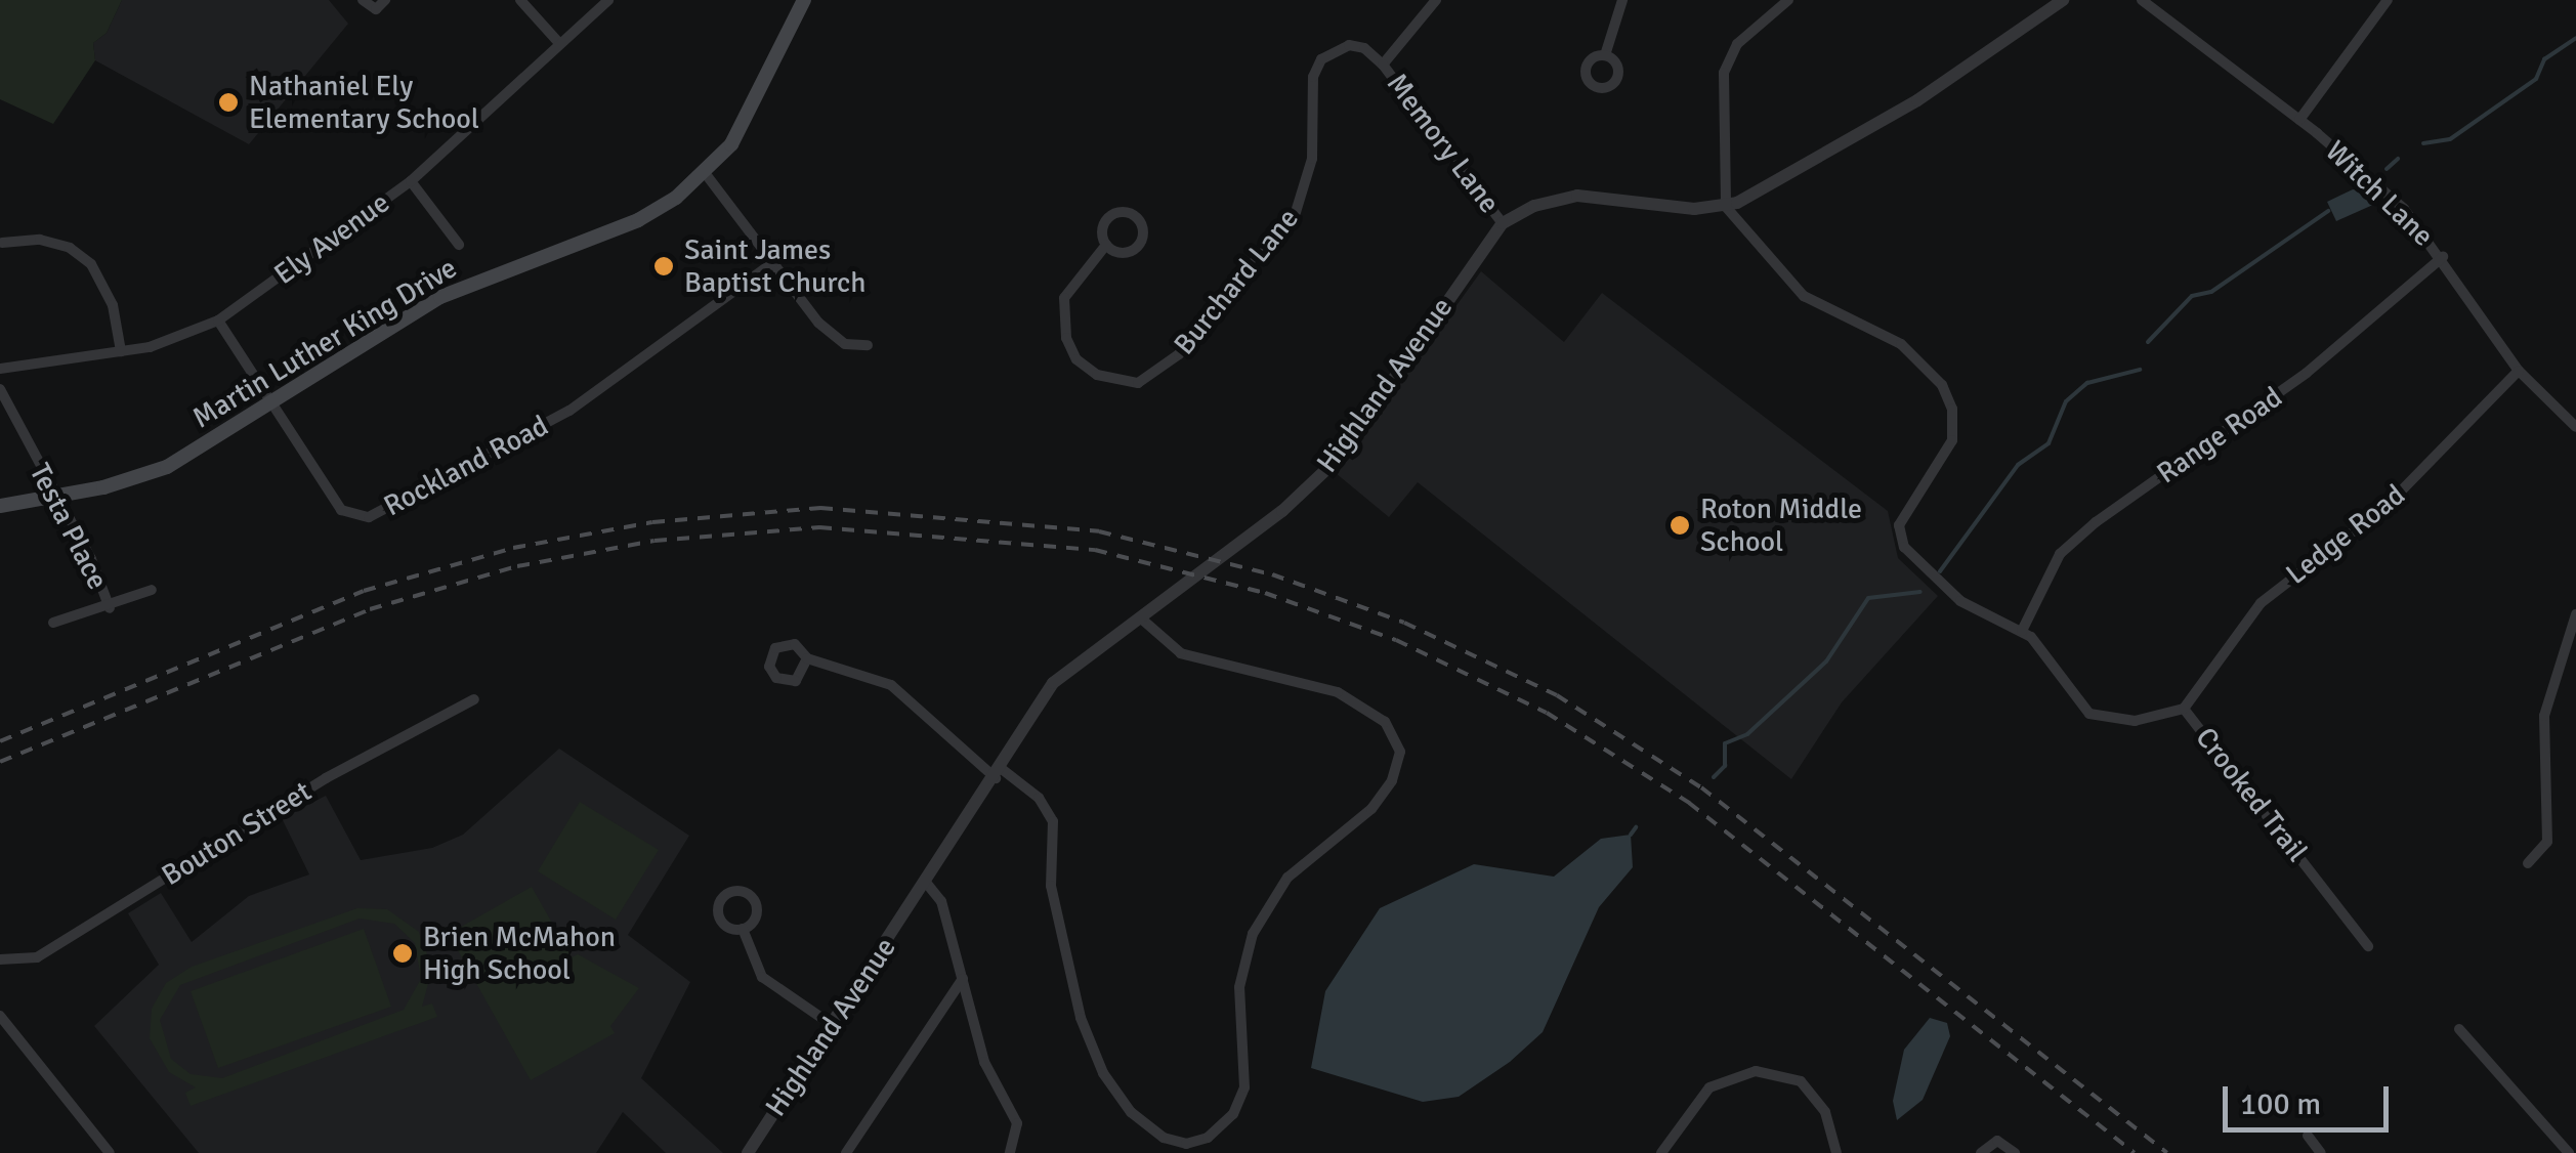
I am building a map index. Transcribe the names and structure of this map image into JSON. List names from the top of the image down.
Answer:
{
  "streets": {
    "main road": ["Martin Luther King Drive"],
    "street": [
      "Memory Lane",
      "Witch Lane",
      "Ely Avenue",
      "Burchard Lane",
      "Highland Avenue",
      "Range Road",
      "Rockland Road",
      "Testa Place",
      "Ledge Road",
      "Crooked Trail",
      "Bouton Street"
    ]
  },
  "crossings": [
    ["Memory Lane", "Burchard Lane"],
    ["Memory Lane", "Highland Avenue"],
    ["Witch Lane", "Range Road"],
    ["Witch Lane", "Ledge Road"],
    ["Ely Avenue", "Rockland Road"],
    ["Martin Luther King Drive", "Rockland Road"],
    ["Martin Luther King Drive", "Testa Place"],
    ["Highland Avenue", "Crooked Trail"],
    ["Range Road", "Crooked Trail"],
    ["Ledge Road", "Crooked Trail"]
  ],
  "places": [
    "Nathaniel Ely Elementary School",
    "Saint James Baptist Church",
    "Roton Middle School",
    "Brien McMahon High School"
  ],
  "scale_bar": "100 m"
}
